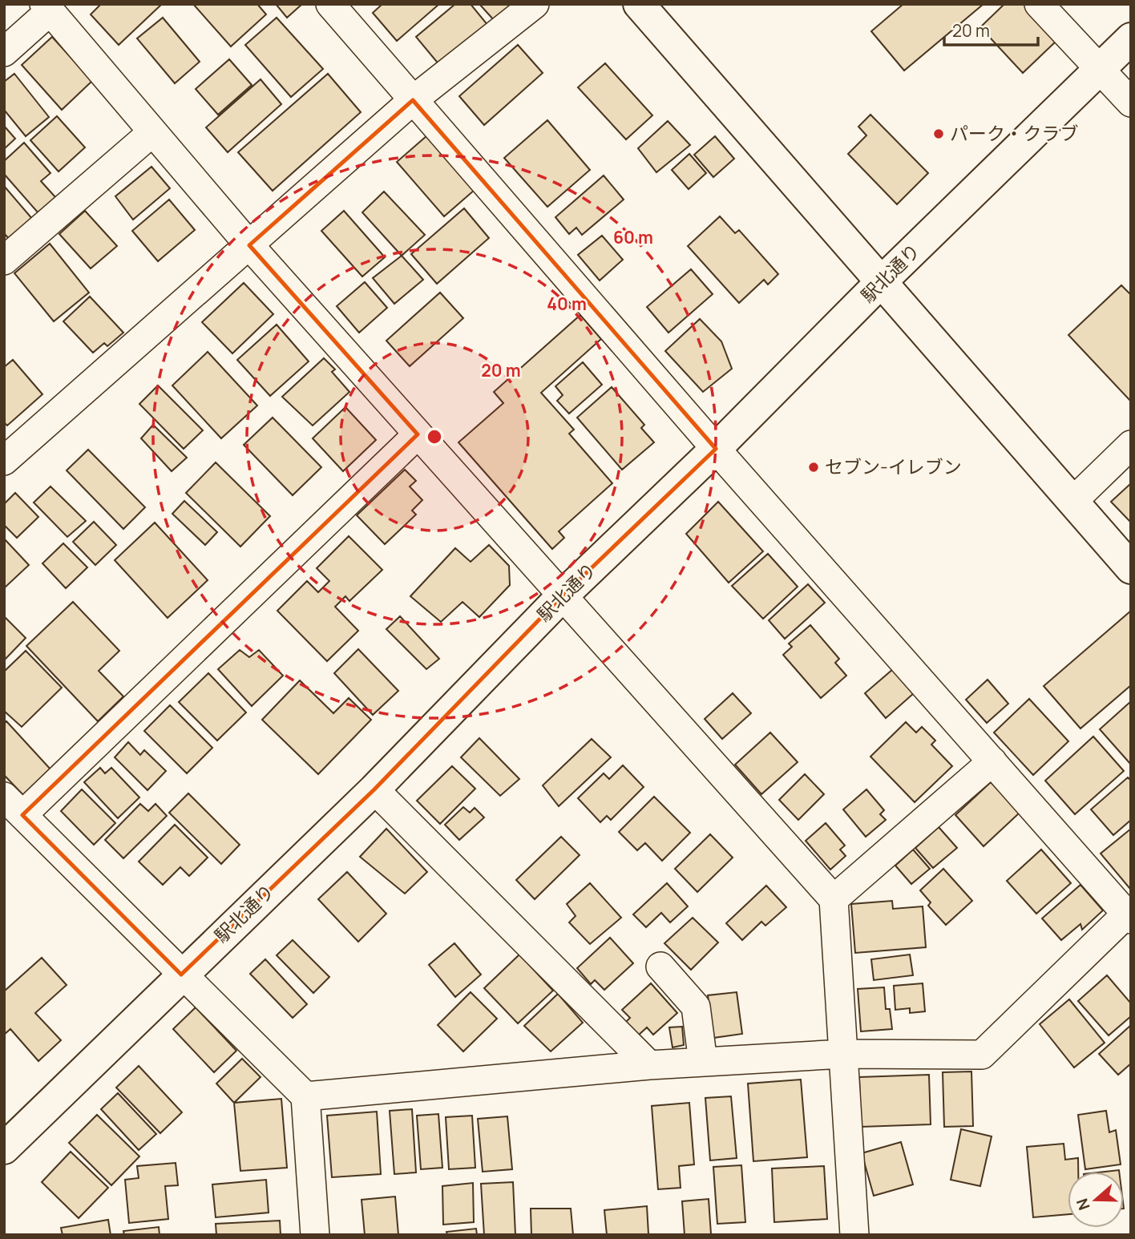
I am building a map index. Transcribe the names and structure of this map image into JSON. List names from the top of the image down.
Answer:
{
  "streets": {
    "street": ["駅北通り"]
  },
  "places": ["パーク・クラブ", "セブン-イレブン"],
  "scale_bar": "20 m",
  "north": "left",
  "rings": ["60 m", "40 m", "20 m"]
}
